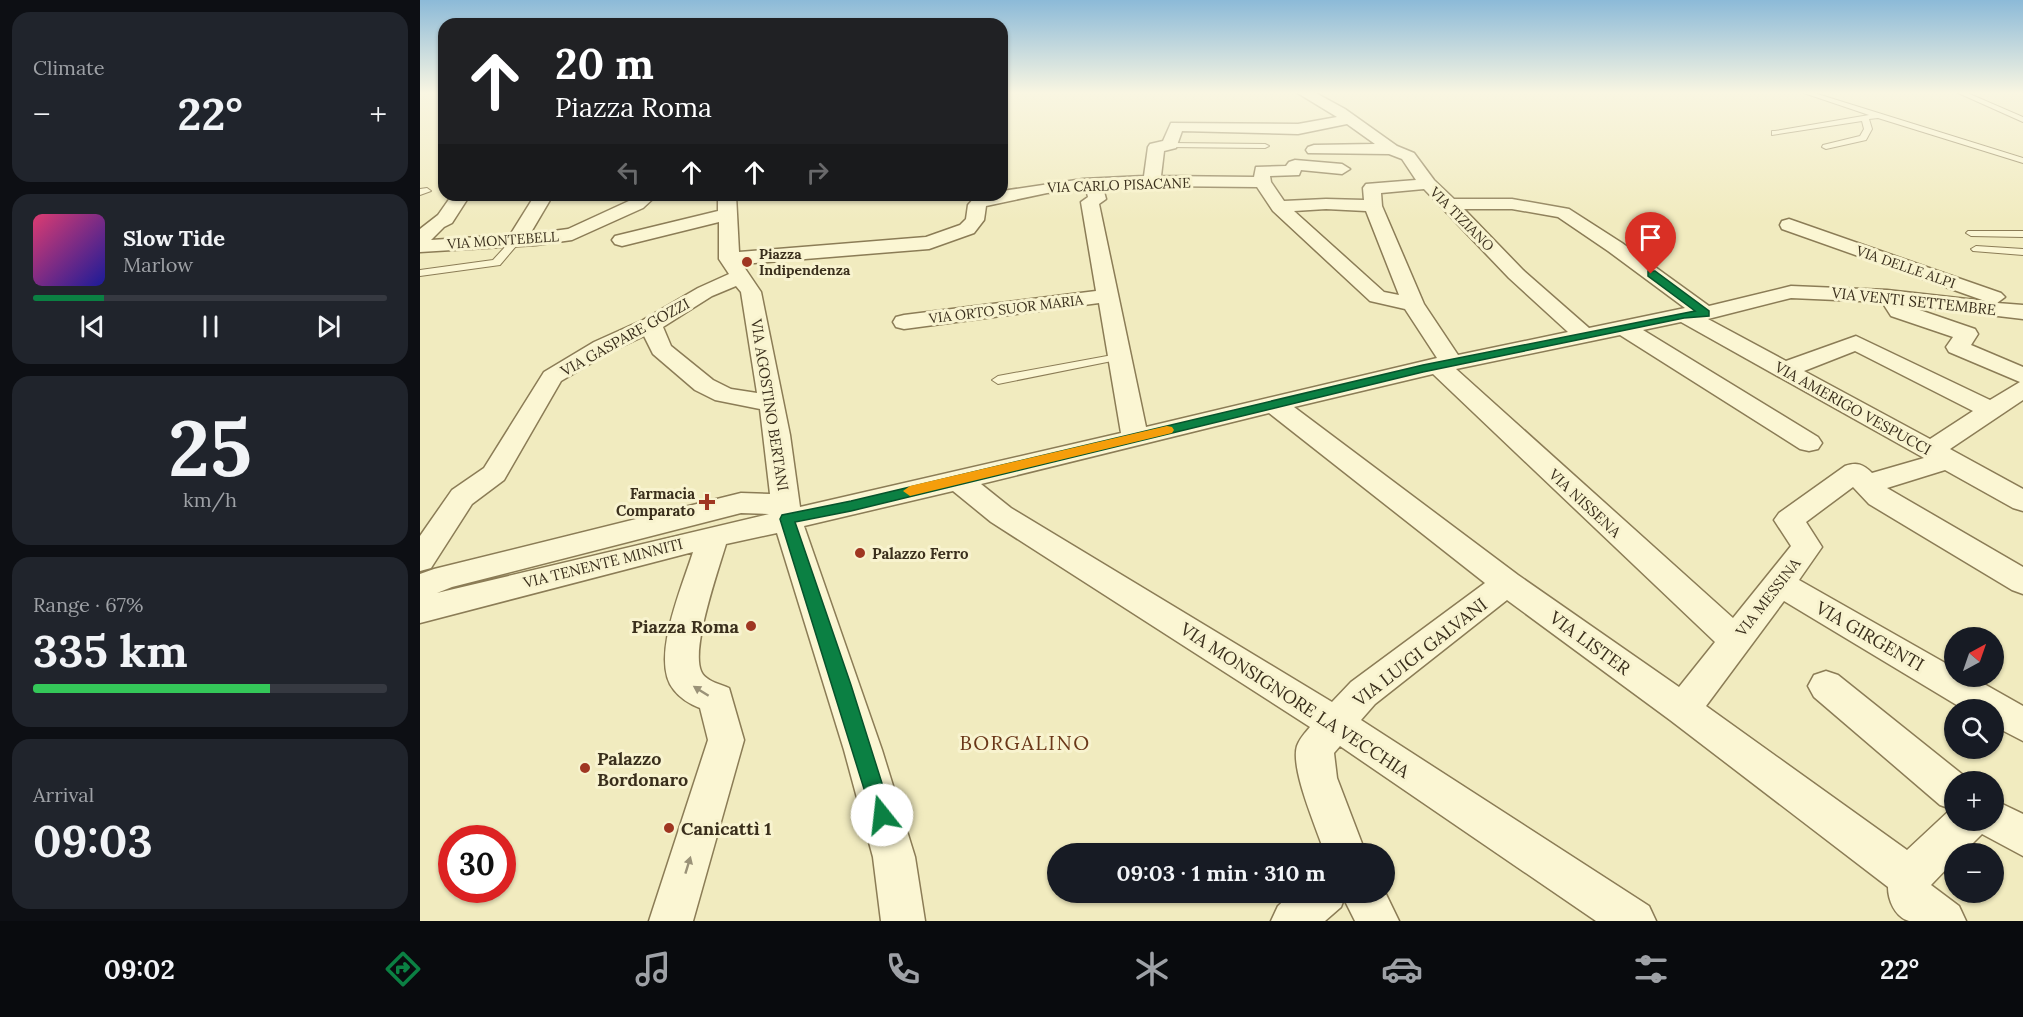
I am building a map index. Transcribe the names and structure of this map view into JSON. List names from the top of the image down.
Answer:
{
  "streets": {
    "street": [
      "VIA CARLO PISACANE",
      "VIA TIZIANO",
      "VIA MONTEBELL",
      "VIA DELLE ALPI",
      "VIA VENTI SETTEMBRE",
      "VIA ORTO SUOR MARIA",
      "VIA GASPARE GOZZI",
      "VIA AGOSTINO BERTANI",
      "VIA AMERIGO VESPUCCI",
      "VIA NISSENA",
      "VIA TENENTE MINNITI",
      "VIA MESSINA",
      "VIA GIRGENTI",
      "VIA LISTER",
      "VIA LUIGI GALVANI",
      "VIA MONSIGNORE LA VECCHIA"
    ]
  },
  "crossings": [
    ["VIA CARLO PISACANE", "VIA GASPARE GOZZI"],
    ["VIA CARLO PISACANE", "VIA AGOSTINO BERTANI"],
    ["VIA TIZIANO", "VIA VENTI SETTEMBRE"],
    ["VIA TIZIANO", "VIA AMERIGO VESPUCCI"],
    ["VIA VENTI SETTEMBRE", "VIA AGOSTINO BERTANI"],
    ["VIA VENTI SETTEMBRE", "VIA AMERIGO VESPUCCI"],
    ["VIA VENTI SETTEMBRE", "VIA NISSENA"],
    ["VIA VENTI SETTEMBRE", "VIA TENENTE MINNITI"],
    ["VIA VENTI SETTEMBRE", "VIA LISTER"],
    ["VIA VENTI SETTEMBRE", "VIA MONSIGNORE LA VECCHIA"],
    ["VIA GASPARE GOZZI", "VIA AGOSTINO BERTANI"],
    ["VIA AGOSTINO BERTANI", "VIA TENENTE MINNITI"],
    ["VIA AMERIGO VESPUCCI", "VIA MESSINA"],
    ["VIA NISSENA", "VIA MESSINA"],
    ["VIA MESSINA", "VIA GIRGENTI"],
    ["VIA MESSINA", "VIA LISTER"],
    ["VIA LISTER", "VIA LUIGI GALVANI"],
    ["VIA LUIGI GALVANI", "VIA MONSIGNORE LA VECCHIA"]
  ],
  "districts": ["BORGALINO"],
  "places": {
    "other": [
      "Piazza Indipendenza",
      "Palazzo Ferro",
      "Piazza Roma",
      "Palazzo Bordonaro",
      "Canicattì 1"
    ],
    "health": ["Farmacia Comparato"]
  },
  "north": "top right",
  "page": {
    "tile": [
      "Climate",
      ["25", "km/h"],
      ["Range · 67%", "335 km"],
      ["Arrival", "09:03"]
    ],
    "turn": ["20 m", "Piazza Roma"],
    "heat": ["−", "22°", "+"],
    "song": ["Slow Tide", "Marlow"],
    "map_buttons": ["+", "−"],
    "limit": "30",
    "trip": "09:03 · 1 min · 310 m",
    "tabs": ["09:02", "22°"]
  }
}
